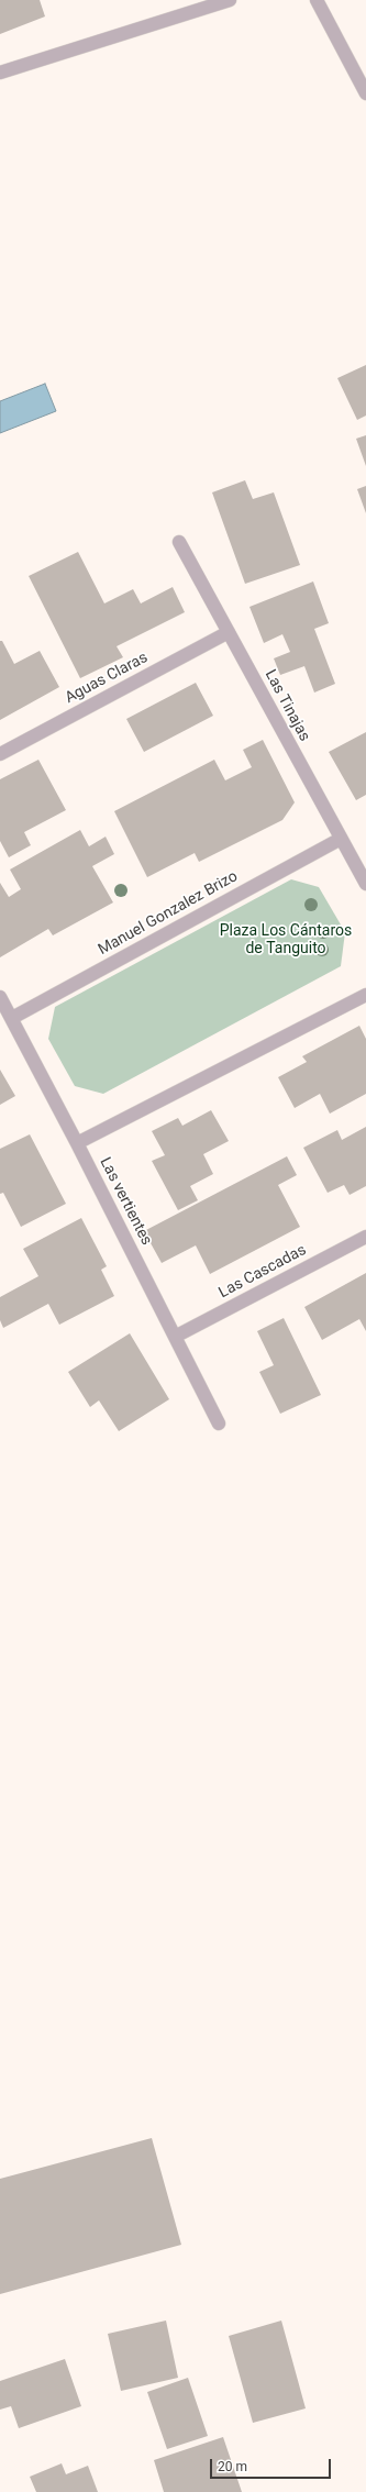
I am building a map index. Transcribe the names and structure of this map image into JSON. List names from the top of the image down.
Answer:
{
  "streets": {
    "street": [
      "Aguas Claras",
      "Las Tinajas",
      "Manuel Gonzalez Brizo",
      "Las vertientes",
      "Las Cascadas"
    ]
  },
  "crossings": [
    ["Aguas Claras", "Las Tinajas"],
    ["Las Tinajas", "Manuel Gonzalez Brizo"],
    ["Manuel Gonzalez Brizo", "Las vertientes"],
    ["Las vertientes", "Las Cascadas"]
  ],
  "parks": ["Plaza Los Cántaros de Tanguito"],
  "scale_bar": "20 m"
}
